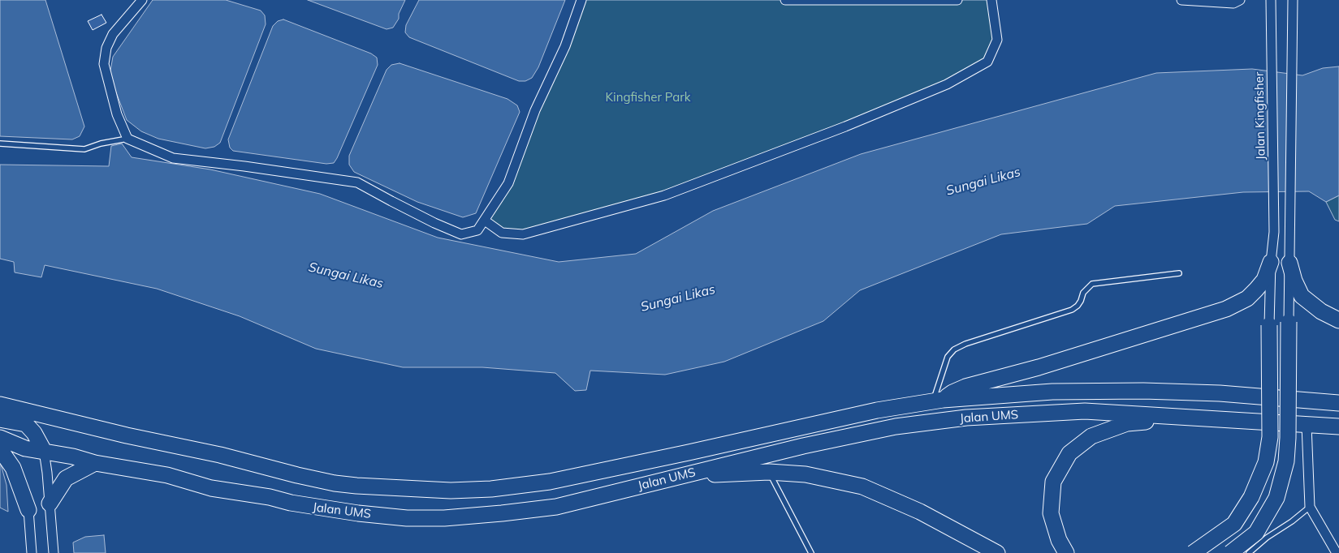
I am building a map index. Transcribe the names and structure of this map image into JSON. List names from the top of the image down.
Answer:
{
  "streets": {
    "highway": ["Jalan UMS"],
    "street": ["Jalan Kingfisher"]
  },
  "water": ["Sungai Likas"],
  "parks": ["Kingfisher Park"]
}
